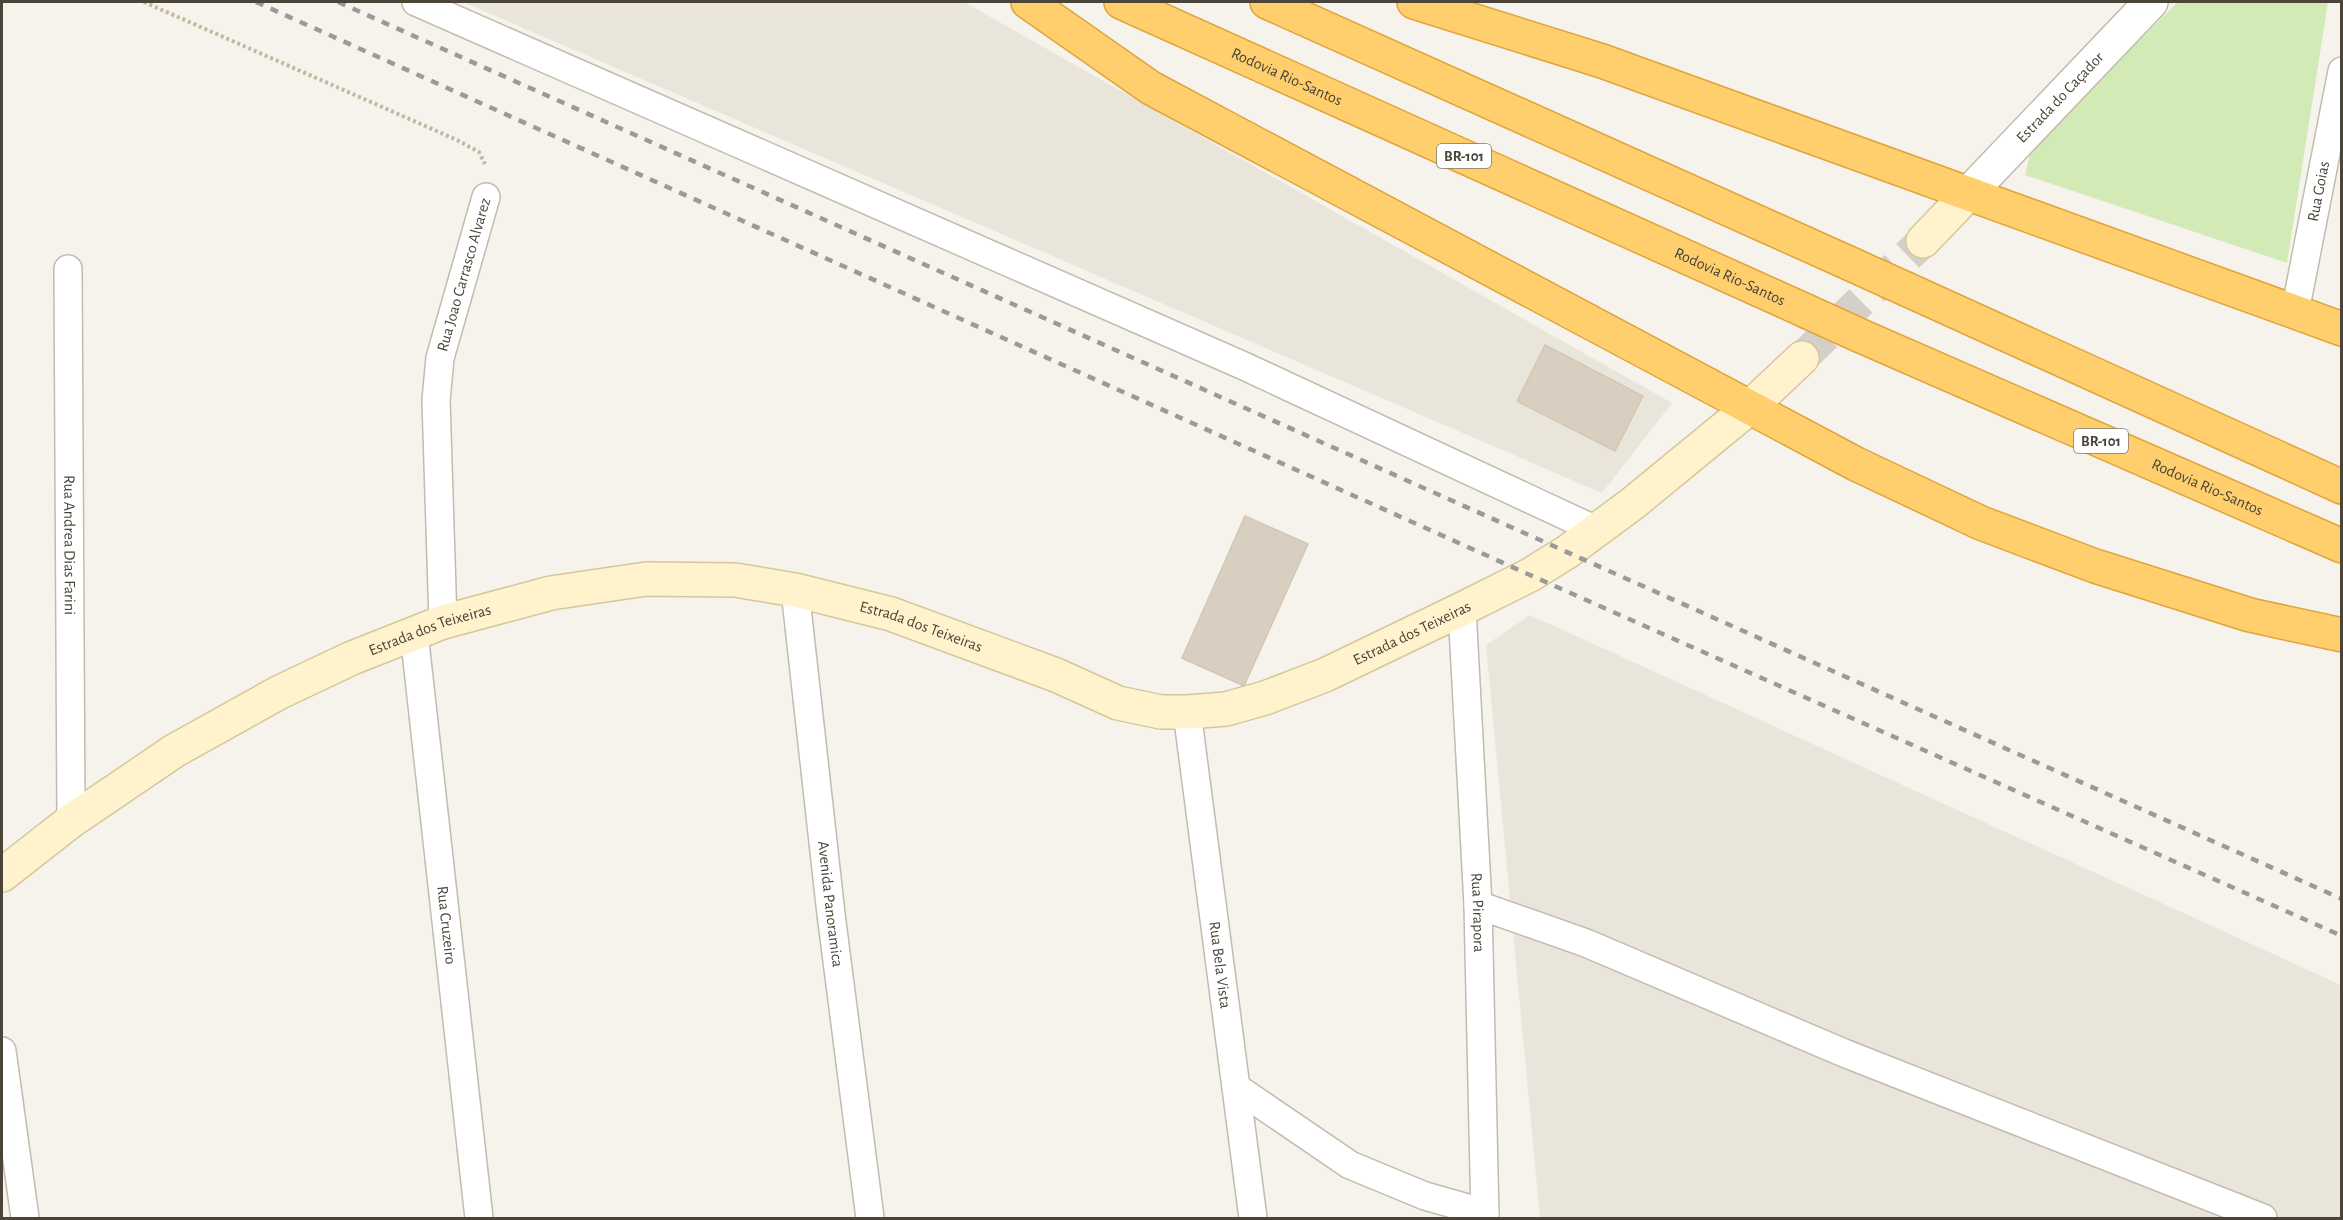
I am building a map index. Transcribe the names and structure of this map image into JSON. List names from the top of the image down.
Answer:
{
  "streets": {
    "highway": ["Rodovia Rio-Santos", "BR-101"],
    "main road": ["Estrada dos Teixeiras"],
    "street": [
      "Estrada do Caçador",
      "Rua Goias",
      "Rua Joao Carrasco Alvarez",
      "Rua Andrea Dias Farini",
      "Avenida Panoramica",
      "Rua Pirapora",
      "Rua Cruzeiro",
      "Rua Bela Vista"
    ]
  },
  "crossings": [
    ["Rua Joao Carrasco Alvarez", "Estrada dos Teixeiras"],
    ["Rua Joao Carrasco Alvarez", "Rua Cruzeiro"],
    ["Rua Andrea Dias Farini", "Estrada dos Teixeiras"],
    ["Estrada dos Teixeiras", "Avenida Panoramica"],
    ["Estrada dos Teixeiras", "Rua Pirapora"],
    ["Estrada dos Teixeiras", "Rua Cruzeiro"],
    ["Estrada dos Teixeiras", "Rua Bela Vista"]
  ]
}
